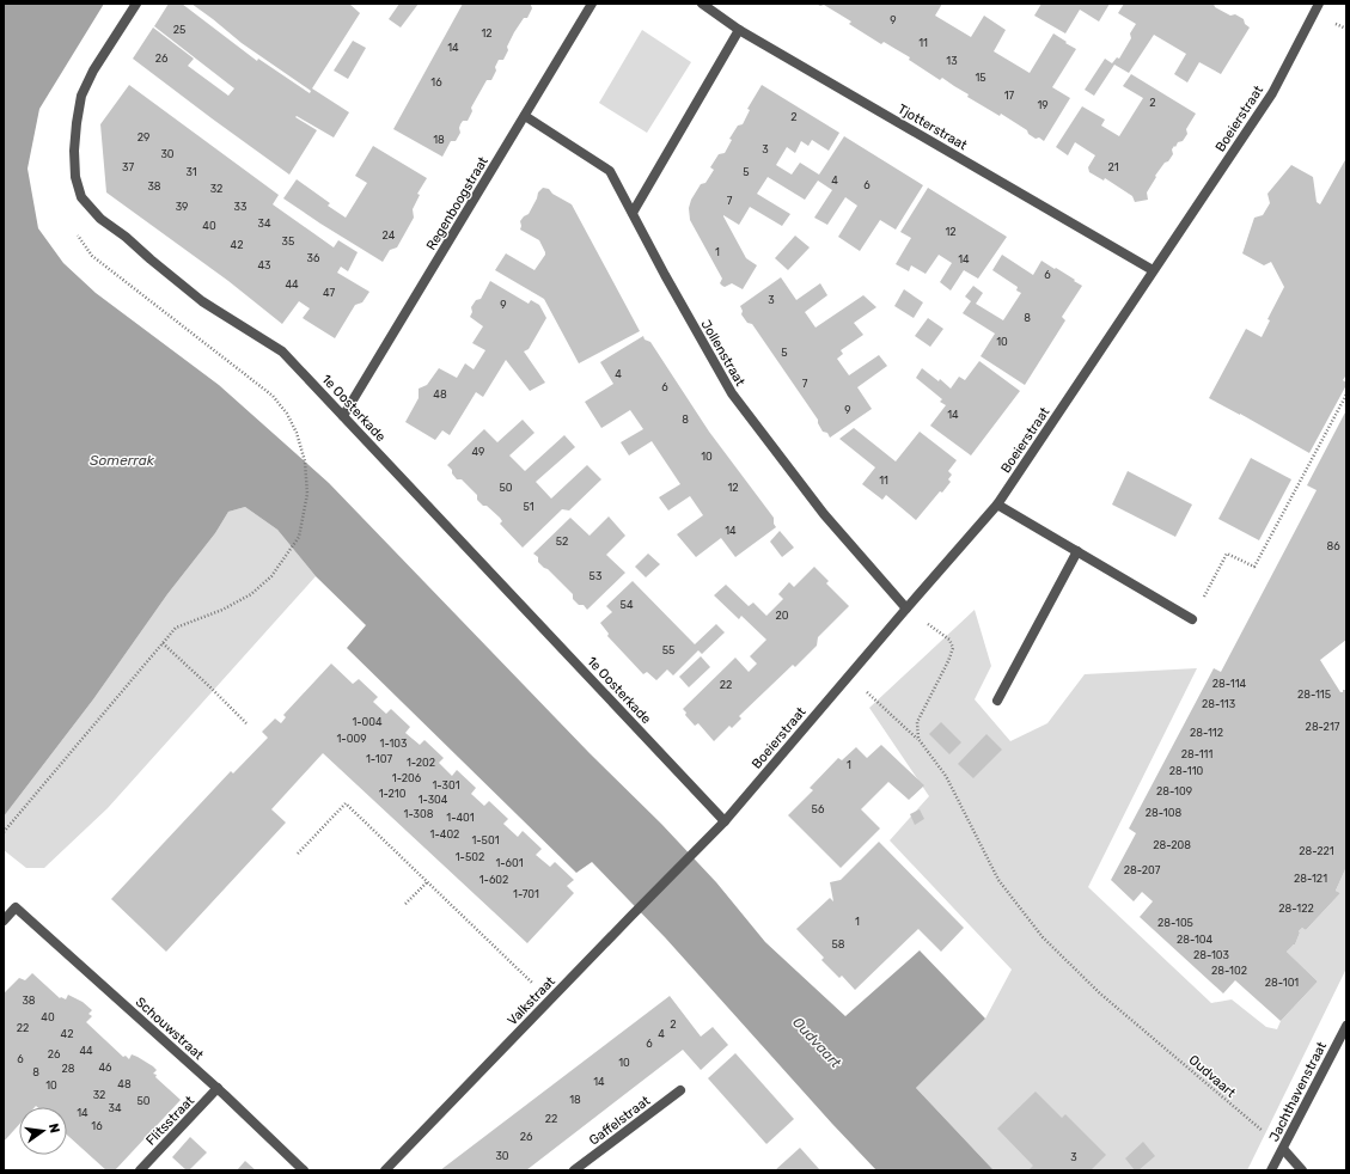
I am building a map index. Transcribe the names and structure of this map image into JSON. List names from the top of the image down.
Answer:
{
  "streets": {
    "street": [
      "Boeierstraat",
      "Tjotterstraat",
      "Regenboogstraat",
      "Jollenstraat",
      "1e Oosterkade",
      "Valkstraat",
      "Schouwstraat",
      "Jachthavenstraat",
      "Flitsstraat",
      "Gaffelstraat"
    ],
    "path": ["Oudvaart"]
  },
  "crossings": [
    ["Boeierstraat", "Tjotterstraat"],
    ["Boeierstraat", "Jollenstraat"],
    ["Boeierstraat", "1e Oosterkade"],
    ["Boeierstraat", "Valkstraat"],
    ["Boeierstraat", "Oudvaart"],
    ["Regenboogstraat", "Jollenstraat"],
    ["Regenboogstraat", "1e Oosterkade"],
    ["Schouwstraat", "Flitsstraat"],
    ["Oudvaart", "Jachthavenstraat"]
  ],
  "water": ["Somerrak", "Oudvaart"],
  "house_numbers": [
    "9",
    "25",
    "12",
    "11",
    "14",
    "26",
    "13",
    "15",
    "16",
    "17",
    "2",
    "19",
    "2",
    "29",
    "18",
    "3",
    "30",
    "37",
    "21",
    "31",
    "5",
    "4",
    "6",
    "38",
    "32",
    "7",
    "39",
    "33",
    "34",
    "40",
    "12",
    "24",
    "35",
    "42",
    "1",
    "36",
    "14",
    "43",
    "6",
    "44",
    "47",
    "3",
    "9",
    "8",
    "10",
    "5",
    "4",
    "7",
    "6",
    "48",
    "9",
    "14",
    "8",
    "49",
    "10",
    "11",
    "50",
    "12",
    "51",
    "14",
    "52",
    "86",
    "53",
    "54",
    "20",
    "55",
    "28-114",
    "22",
    "28-115",
    "28-113",
    "1-004",
    "28-217",
    "28-112",
    "1-009",
    "1-103",
    "28-111",
    "1-107",
    "1-202",
    "1",
    "28-110",
    "1-206",
    "1-301",
    "28-109",
    "1-210",
    "1-304",
    "56",
    "28-108",
    "1-308",
    "1-401",
    "1-402",
    "1-501",
    "28-208",
    "28-221",
    "1-502",
    "1-601",
    "28-207",
    "28-121",
    "1-602",
    "1-701",
    "28-122",
    "1",
    "28-105",
    "28-104",
    "58",
    "28-103",
    "28-102",
    "28-101",
    "38",
    "40",
    "2",
    "22",
    "42",
    "4",
    "6",
    "44",
    "26",
    "6",
    "10",
    "46",
    "28",
    "8",
    "14",
    "48",
    "10",
    "32",
    "18",
    "50",
    "34",
    "14",
    "22",
    "16",
    "26",
    "30",
    "3"
  ],
  "north": "right"
}
